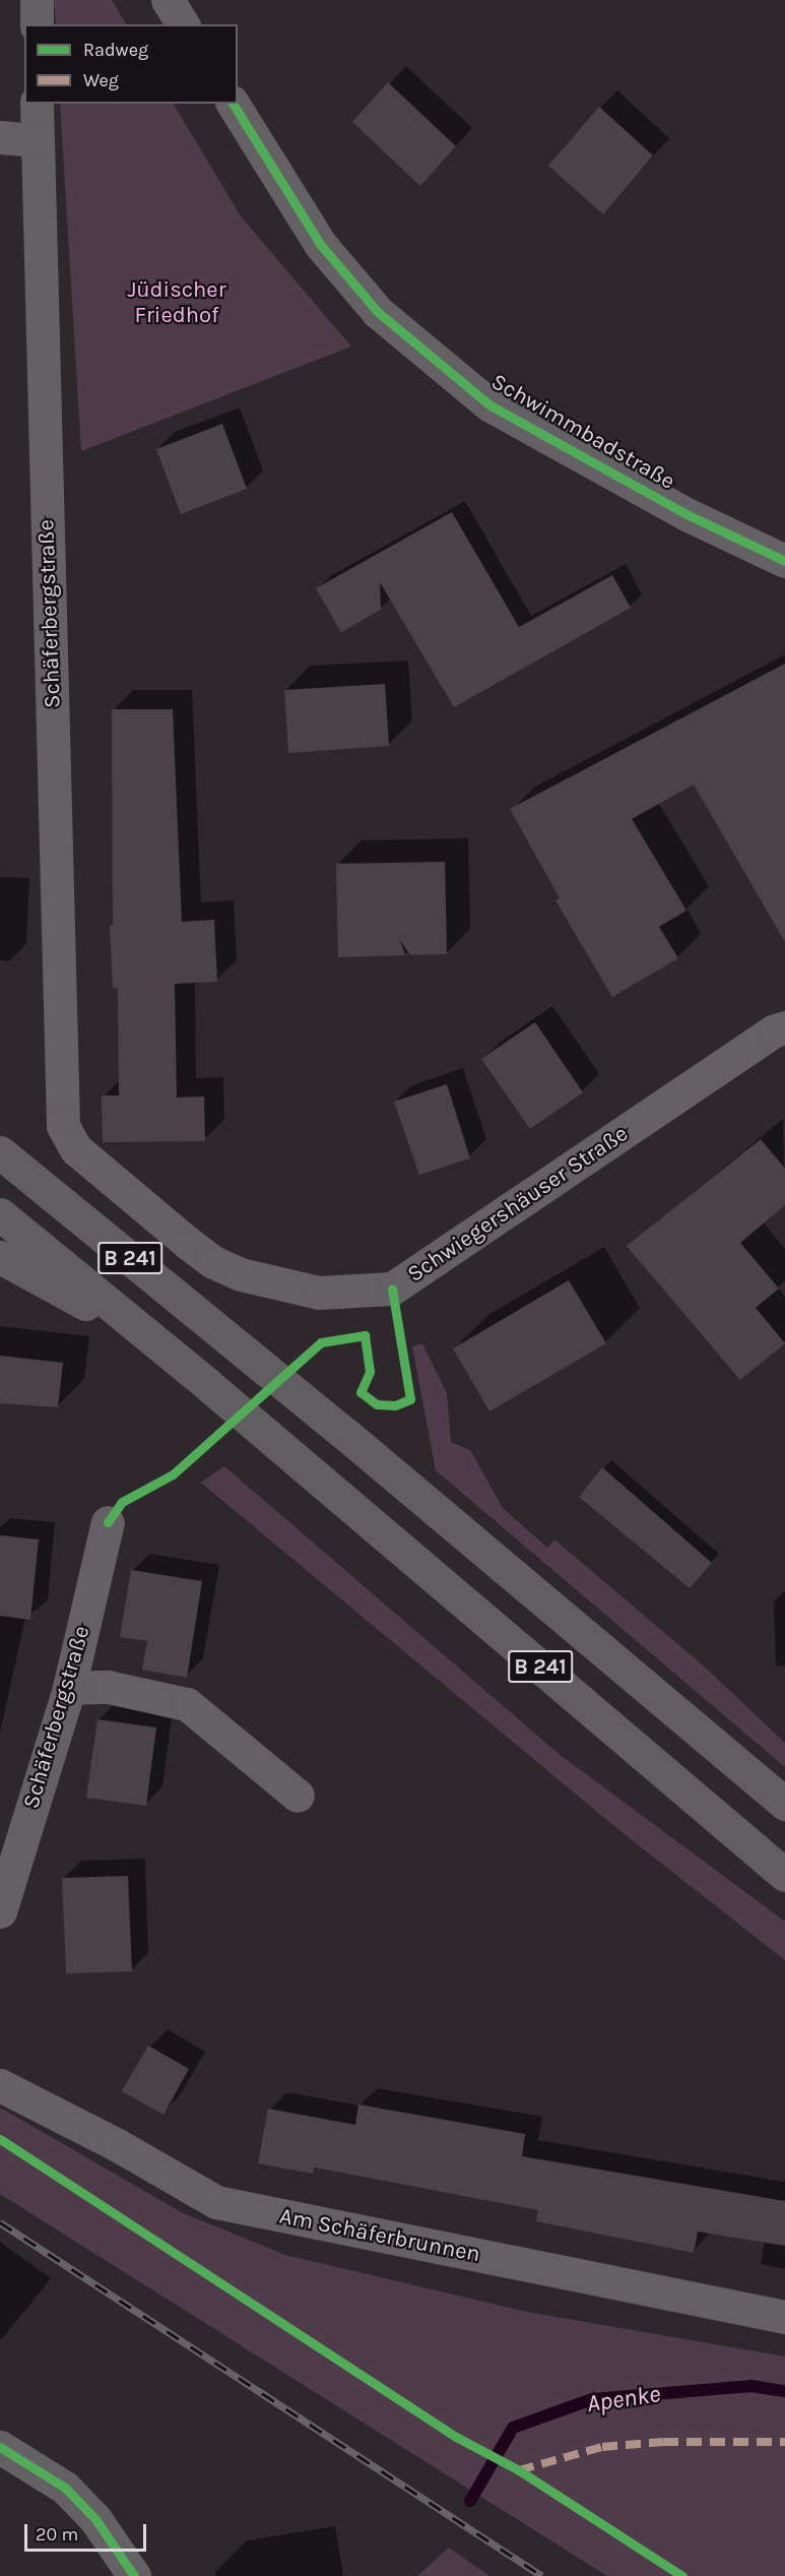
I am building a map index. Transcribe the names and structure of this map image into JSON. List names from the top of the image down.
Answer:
{
  "streets": {
    "highway": ["B 241"],
    "street": [
      "Schwimmbadstraße",
      "Schäferbergstraße",
      "Schwiegershäuser Straße",
      "Am Schäferbrunnen"
    ]
  },
  "crossings": [
    ["Schäferbergstraße", "Schwiegershäuser Straße"]
  ],
  "water": ["Apenke"],
  "parks": ["Jüdischer Friedhof"],
  "legend": ["Radweg", "Weg"],
  "scale_bar": "20 m"
}
